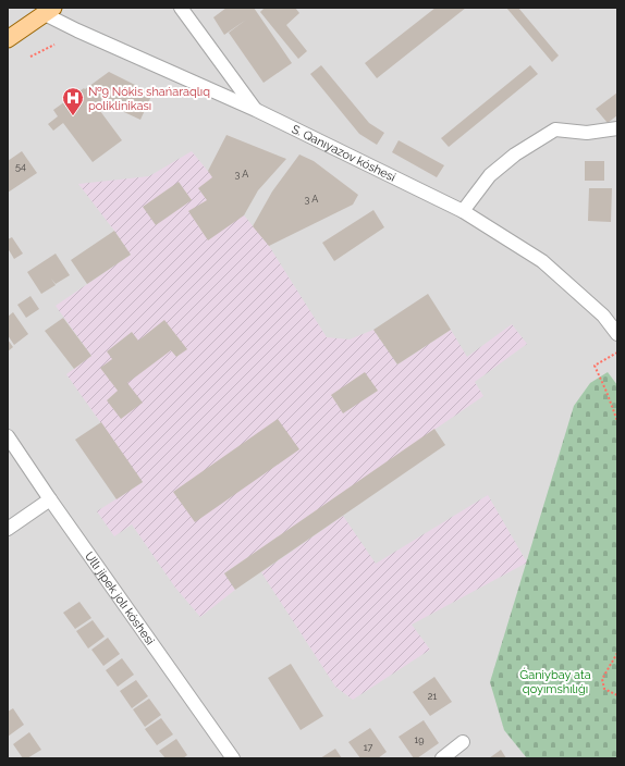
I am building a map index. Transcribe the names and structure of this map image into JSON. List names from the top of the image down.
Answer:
{
  "streets": {
    "street": ["S. Qanıyazov kóshesi", "Ullı jipek jolı kóshesi"]
  },
  "parks": ["Ǵaniybay ata qoyımshılıǵı"],
  "places": {
    "hospital": ["№9 Nókis shańaraqlıq poliklinikası"]
  },
  "house_numbers": [
    "54",
    "3 А",
    "3 А",
    "21",
    "19",
    "17"
  ]
}
